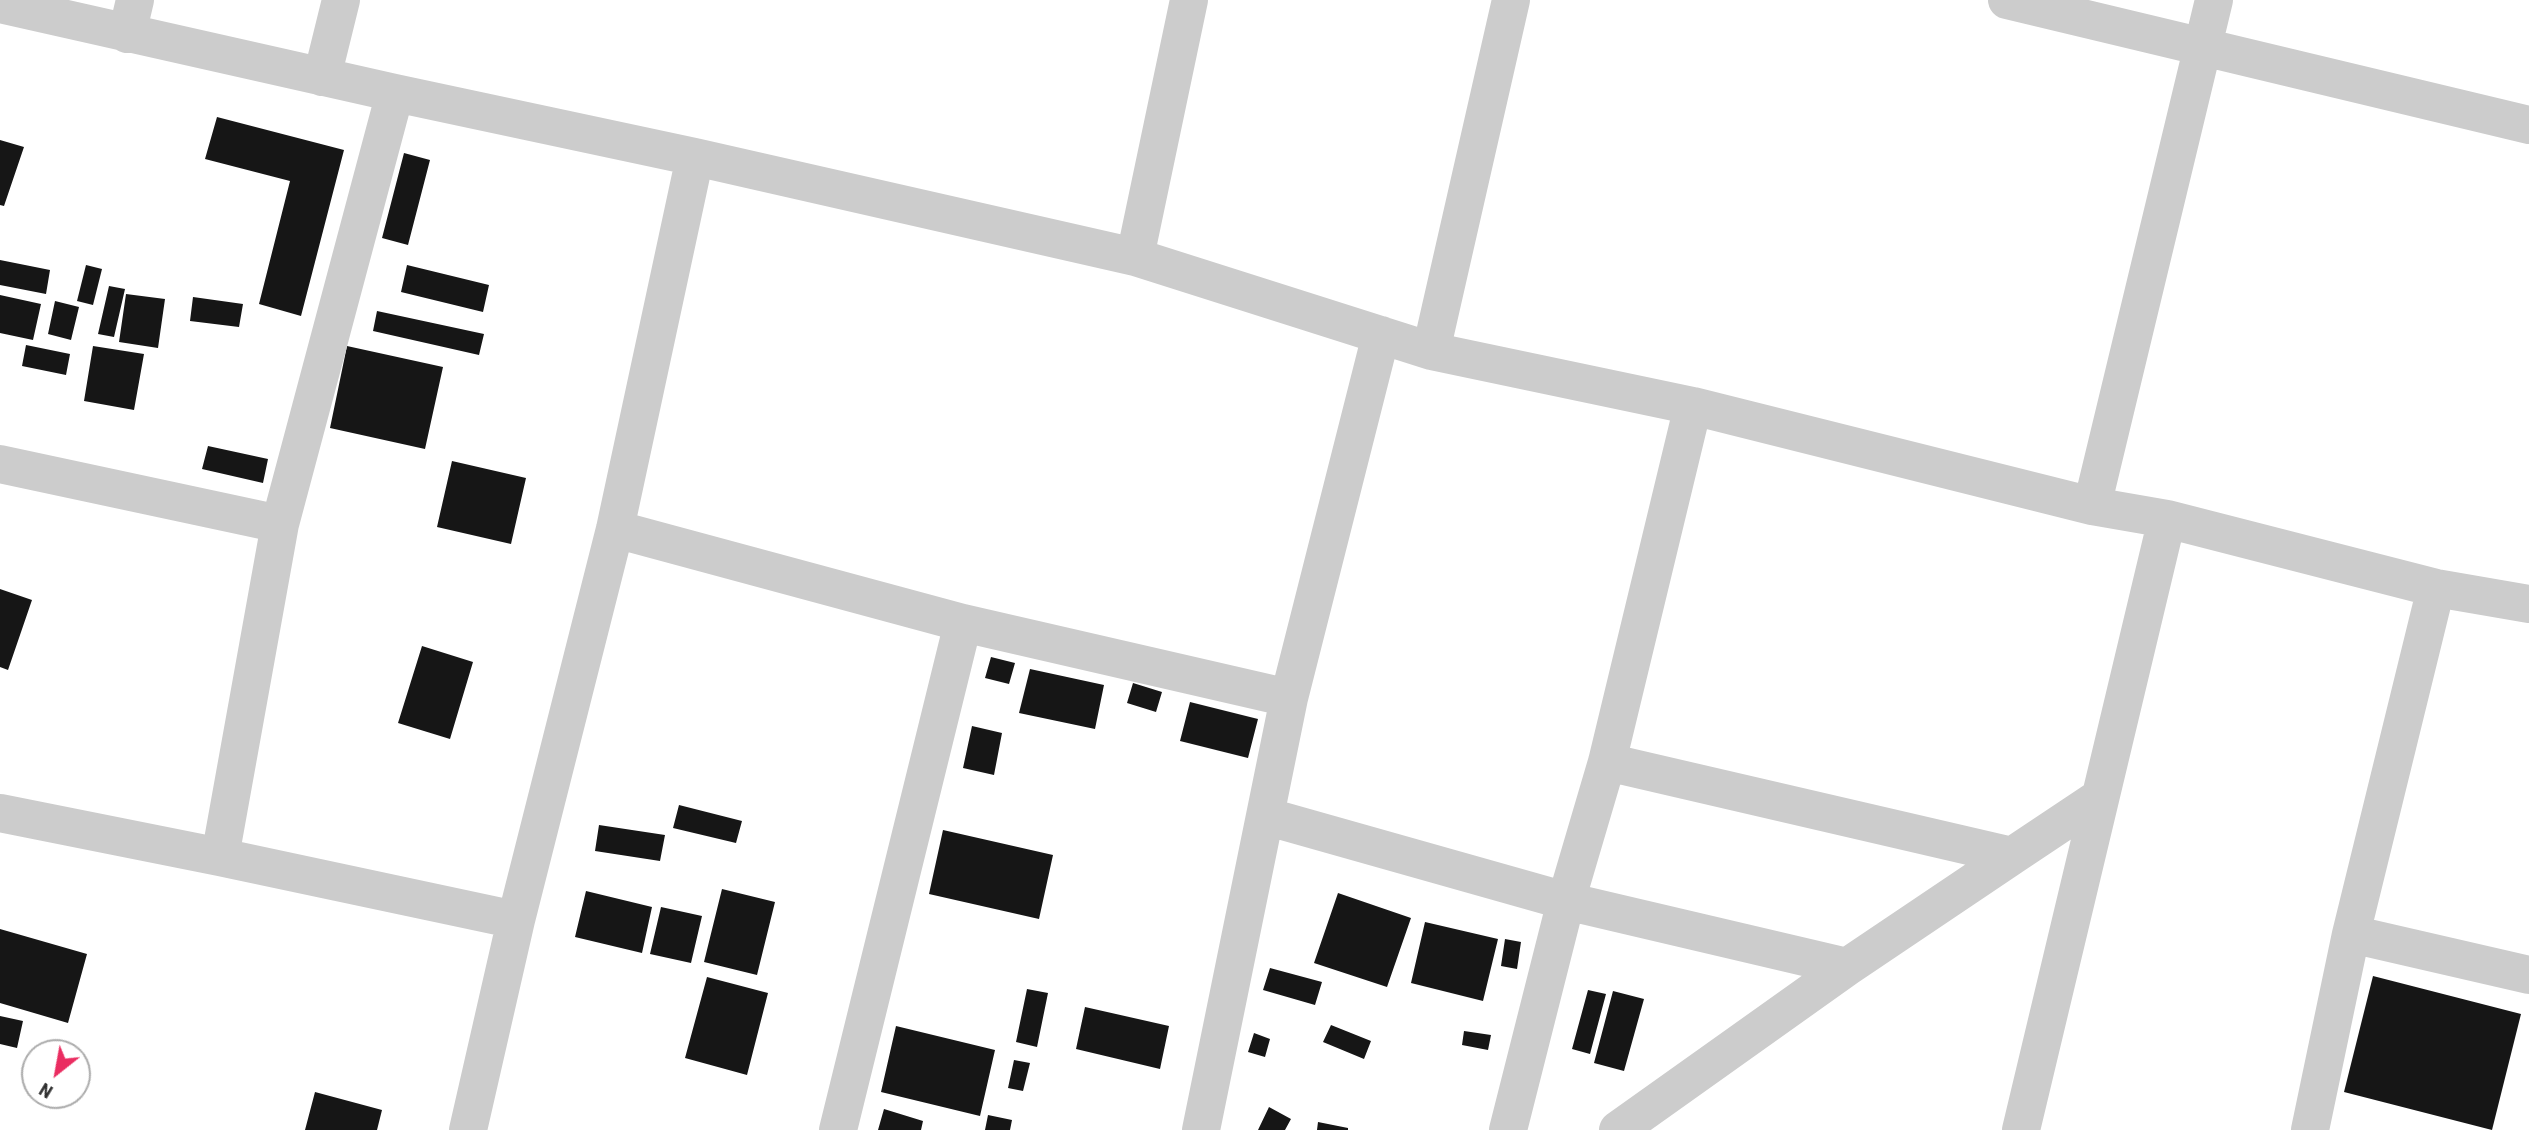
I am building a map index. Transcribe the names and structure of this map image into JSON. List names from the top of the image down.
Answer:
{
  "north": "bottom left"
}
